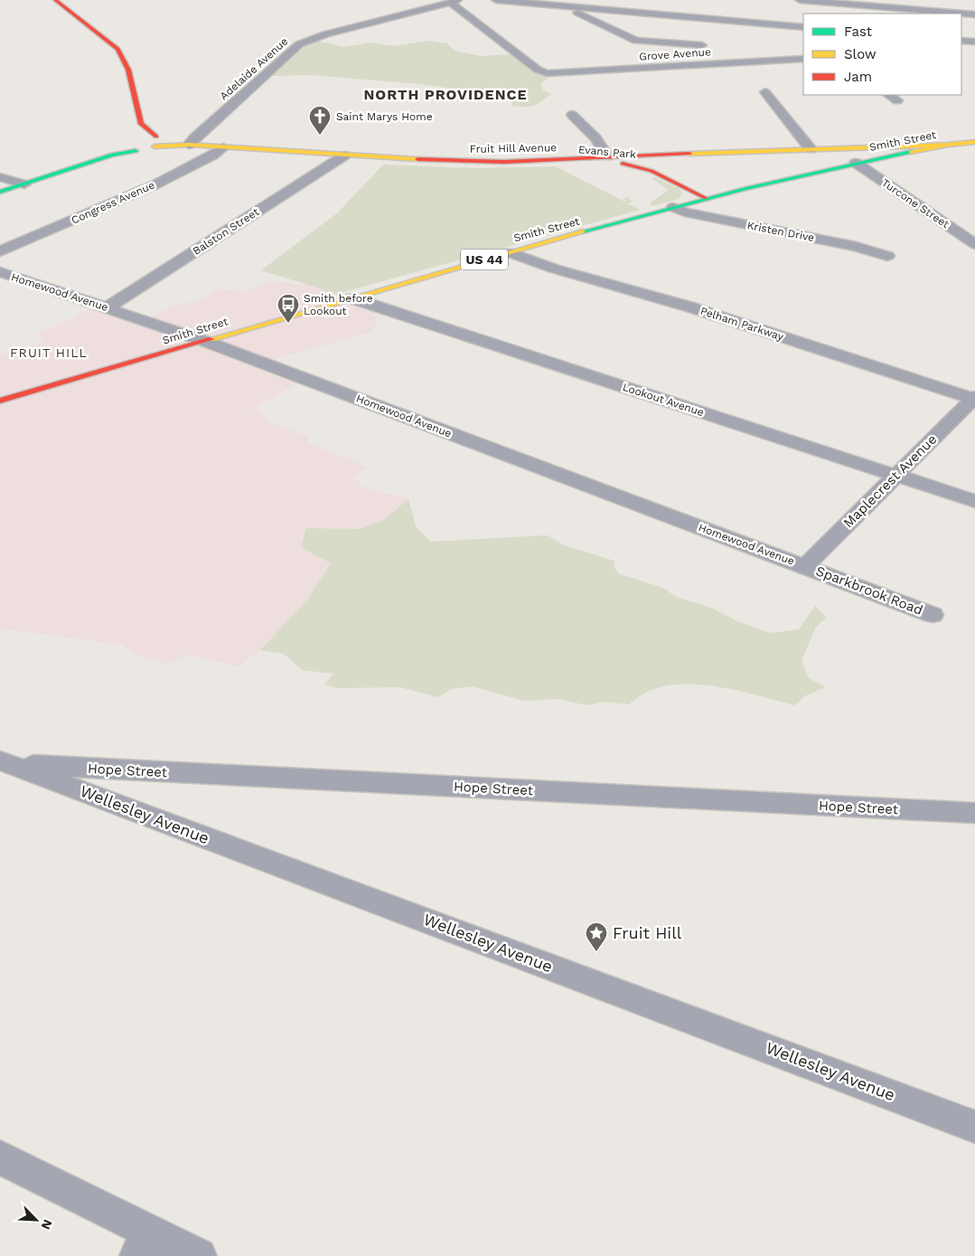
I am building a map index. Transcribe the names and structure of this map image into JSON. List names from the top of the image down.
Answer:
{
  "streets": {
    "main road": [
      "Smith Street",
      "Fruit Hill Avenue",
      "Evans Park",
      "US 44"
    ],
    "street": [
      "Grove Avenue",
      "Adelaide Avenue",
      "Congress Avenue",
      "Turcone Street",
      "Balston Street",
      "Kristen Drive",
      "Homewood Avenue",
      "Pelham Parkway",
      "Lookout Avenue",
      "Maplecrest Avenue",
      "Sparkbrook Road",
      "Hope Street",
      "Wellesley Avenue"
    ]
  },
  "crossings": [
    ["Grove Avenue", "Adelaide Avenue"],
    ["Adelaide Avenue", "Fruit Hill Avenue"],
    ["Smith Street", "Fruit Hill Avenue"],
    ["Smith Street", "Evans Park"],
    ["Smith Street", "Turcone Street"],
    ["Smith Street", "Kristen Drive"],
    ["Smith Street", "Homewood Avenue"],
    ["Smith Street", "Pelham Parkway"],
    ["Smith Street", "Lookout Avenue"],
    ["Fruit Hill Avenue", "Evans Park"],
    ["Fruit Hill Avenue", "Congress Avenue"],
    ["Fruit Hill Avenue", "Balston Street"],
    ["Balston Street", "Homewood Avenue"],
    ["Homewood Avenue", "Maplecrest Avenue"],
    ["Homewood Avenue", "Sparkbrook Road"],
    ["Pelham Parkway", "Maplecrest Avenue"],
    ["Lookout Avenue", "Maplecrest Avenue"],
    ["Maplecrest Avenue", "Sparkbrook Road"],
    ["Hope Street", "Wellesley Avenue"]
  ],
  "districts": ["NORTH PROVIDENCE", "FRUIT HILL"],
  "places": {
    "church": ["Saint Marys Home"],
    "bus stop": ["Smith before Lookout"],
    "place": ["Fruit Hill"]
  },
  "legend": ["Fast", "Slow", "Jam"],
  "north": "bottom right"
}
